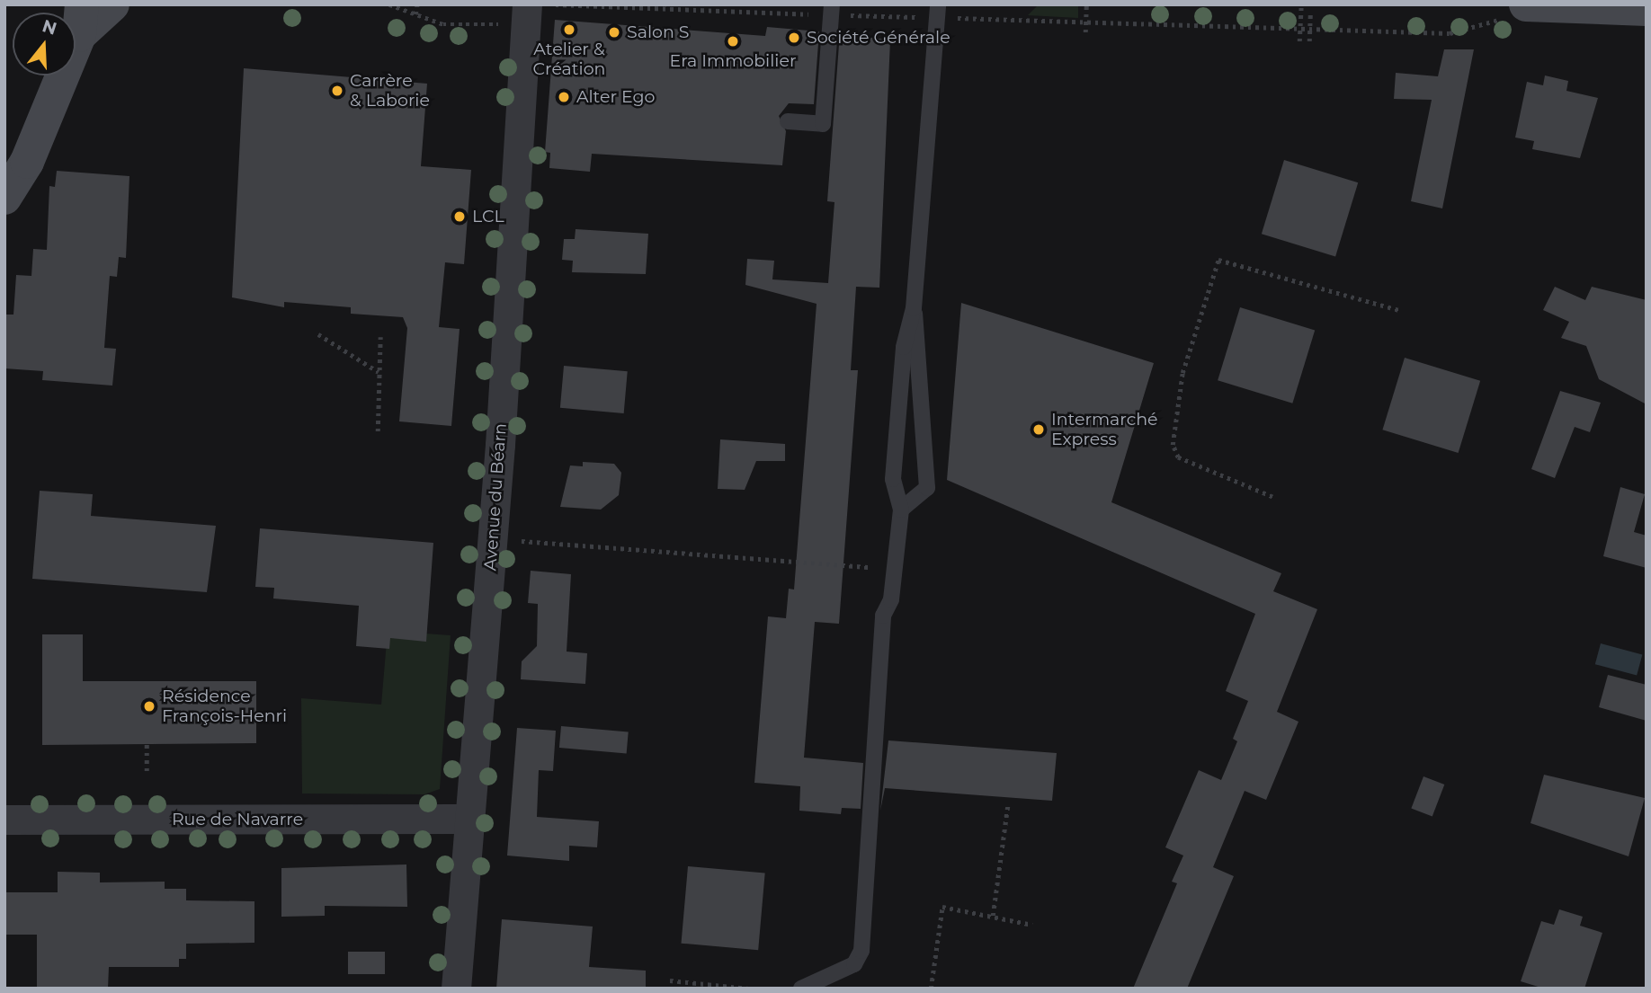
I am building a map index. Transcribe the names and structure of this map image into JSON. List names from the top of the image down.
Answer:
{
  "streets": {
    "street": ["Avenue du Béarn", "Rue de Navarre"]
  },
  "crossings": [
    ["Avenue du Béarn", "Rue de Navarre"]
  ],
  "places": [
    "Atelier & Création",
    "Salon S",
    "Société Générale",
    "Era Immobilier",
    "Carrère & Laborie",
    "Alter Ego",
    "LCL",
    "Intermarché Express",
    "Résidence François-Henri"
  ],
  "north": "top"
}
